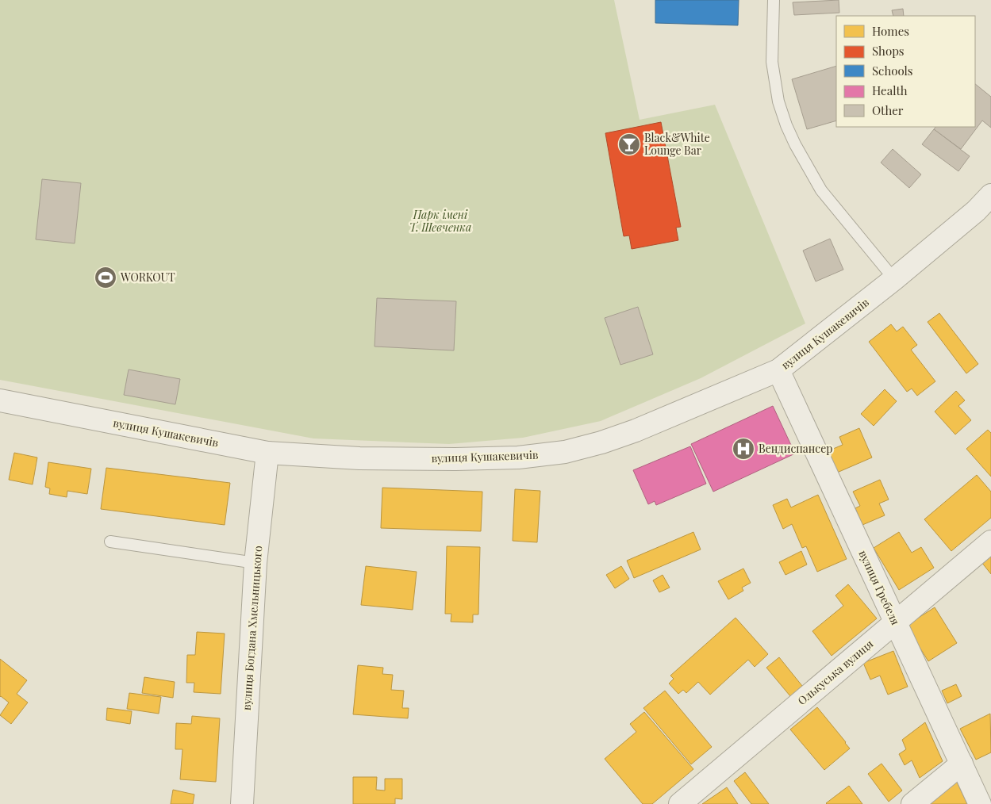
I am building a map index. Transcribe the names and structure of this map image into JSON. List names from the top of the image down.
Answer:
{
  "streets": {
    "street": [
      "вулиця Кушакевичів",
      "вулиця Гребеля",
      "вулиця Богдана Хмельницького",
      "Олькуська вулиця"
    ]
  },
  "crossings": [
    ["вулиця Кушакевичів", "вулиця Гребеля"],
    ["вулиця Кушакевичів", "вулиця Богдана Хмельницького"],
    ["вулиця Гребеля", "Олькуська вулиця"]
  ],
  "parks": ["Парк імені Т. Шевченка"],
  "places": {
    "bar": ["Black&White Lounge Bar"],
    "sports": ["WORKOUT"],
    "hospital": ["Вендиспансер"]
  },
  "legend": [
    "Homes",
    "Shops",
    "Schools",
    "Health",
    "Other"
  ]
}
